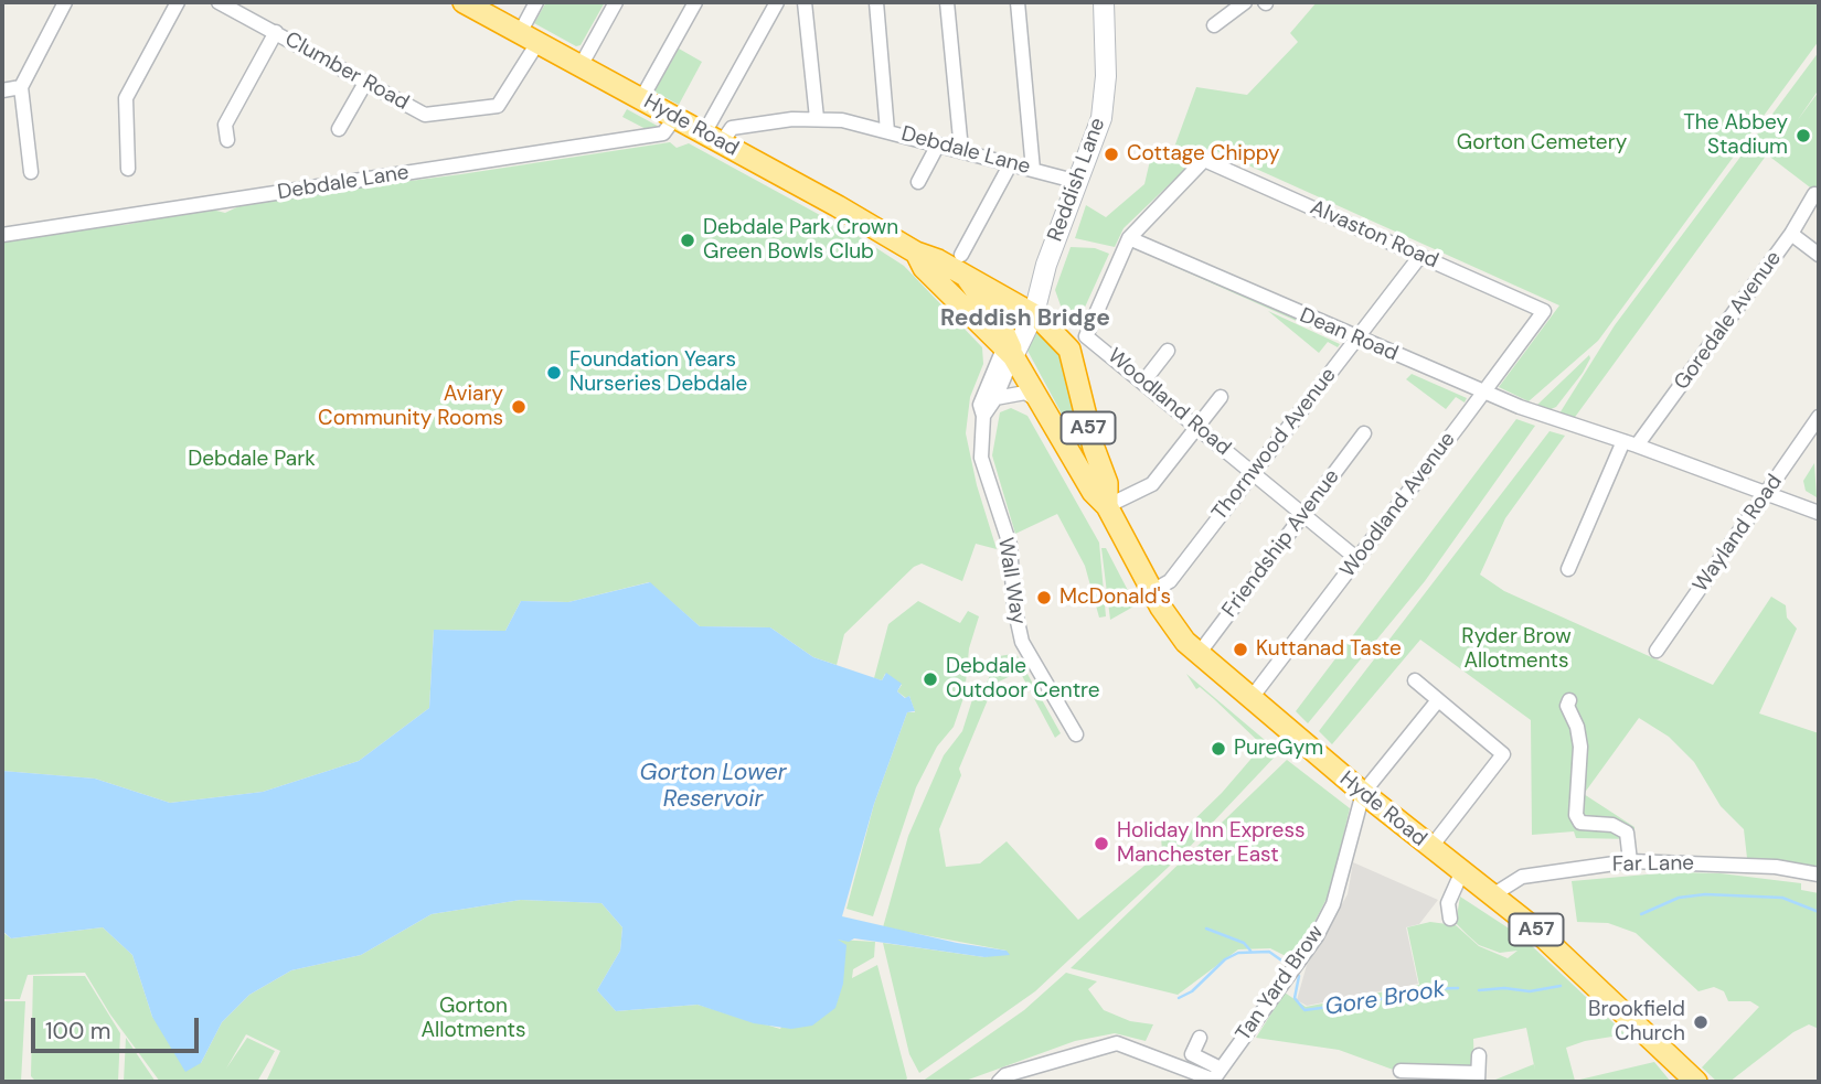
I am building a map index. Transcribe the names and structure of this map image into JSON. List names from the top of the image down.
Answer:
{
  "streets": {
    "highway": ["Hyde Road", "A57"],
    "main road": ["Reddish Lane", "Wall Way"],
    "street": [
      "Clumber Road",
      "Debdale Lane",
      "Alvaston Road",
      "Goredale Avenue",
      "Dean Road",
      "Woodland Road",
      "Thornwood Avenue",
      "Woodland Avenue",
      "Wayland Road",
      "Friendship Avenue",
      "Far Lane",
      "Tan Yard Brow"
    ]
  },
  "crossings": [
    ["Clumber Road", "Hyde Road"],
    ["Hyde Road", "Debdale Lane"],
    ["Hyde Road", "Reddish Lane"],
    ["Hyde Road", "A57"],
    ["Hyde Road", "Thornwood Avenue"],
    ["Hyde Road", "Woodland Avenue"],
    ["Hyde Road", "Friendship Avenue"],
    ["Hyde Road", "Wall Way"],
    ["Hyde Road", "Far Lane"],
    ["Hyde Road", "Tan Yard Brow"],
    ["Debdale Lane", "Reddish Lane"],
    ["Reddish Lane", "Wall Way"],
    ["Alvaston Road", "Dean Road"],
    ["Alvaston Road", "Woodland Road"],
    ["Alvaston Road", "Thornwood Avenue"],
    ["Alvaston Road", "Woodland Avenue"],
    ["Goredale Avenue", "Dean Road"],
    ["Dean Road", "Woodland Road"],
    ["Dean Road", "Thornwood Avenue"],
    ["Dean Road", "Woodland Avenue"],
    ["Dean Road", "Wayland Road"],
    ["Woodland Road", "Thornwood Avenue"],
    ["Woodland Road", "Woodland Avenue"],
    ["Woodland Road", "Friendship Avenue"],
    ["A57", "Wall Way"]
  ],
  "districts": ["Reddish Bridge"],
  "water": ["Gorton Lower Reservoir", "Gore Brook"],
  "parks": [
    "Gorton Cemetery",
    "Debdale Park",
    "Ryder Brow Allotments",
    "Gorton Allotments"
  ],
  "places": [
    "The Abbey Stadium",
    "Cottage Chippy",
    "Debdale Park Crown Green Bowls Club",
    "Foundation Years Nurseries Debdale",
    "Aviary Community Rooms",
    "McDonald's",
    "Kuttanad Taste",
    "Debdale Outdoor Centre",
    "PureGym",
    "Holiday Inn Express Manchester East",
    "Brookfield Church"
  ],
  "scale_bar": "100 m"
}
